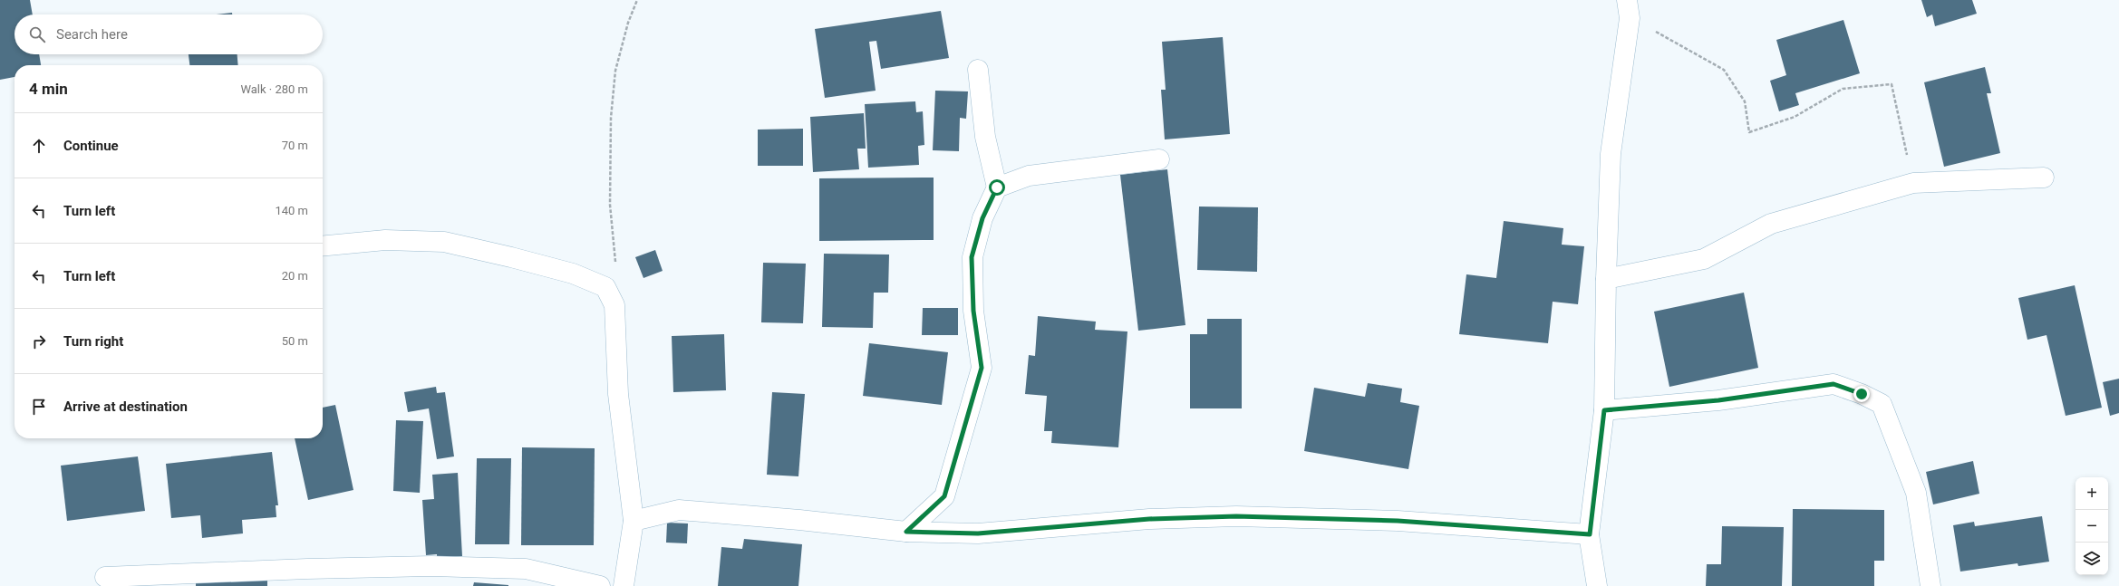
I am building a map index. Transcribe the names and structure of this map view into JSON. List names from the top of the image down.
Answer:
{
  "page": {
    "search": "Search here",
    "heading": ["4 min", "Walk · 280 m"],
    "list": [
      ["Continue", "70 m"],
      ["Turn left", "140 m"],
      ["Turn left", "20 m"],
      ["Turn right", "50 m"],
      "Arrive at destination"
    ],
    "map_buttons": ["+", "−"]
  }
}
